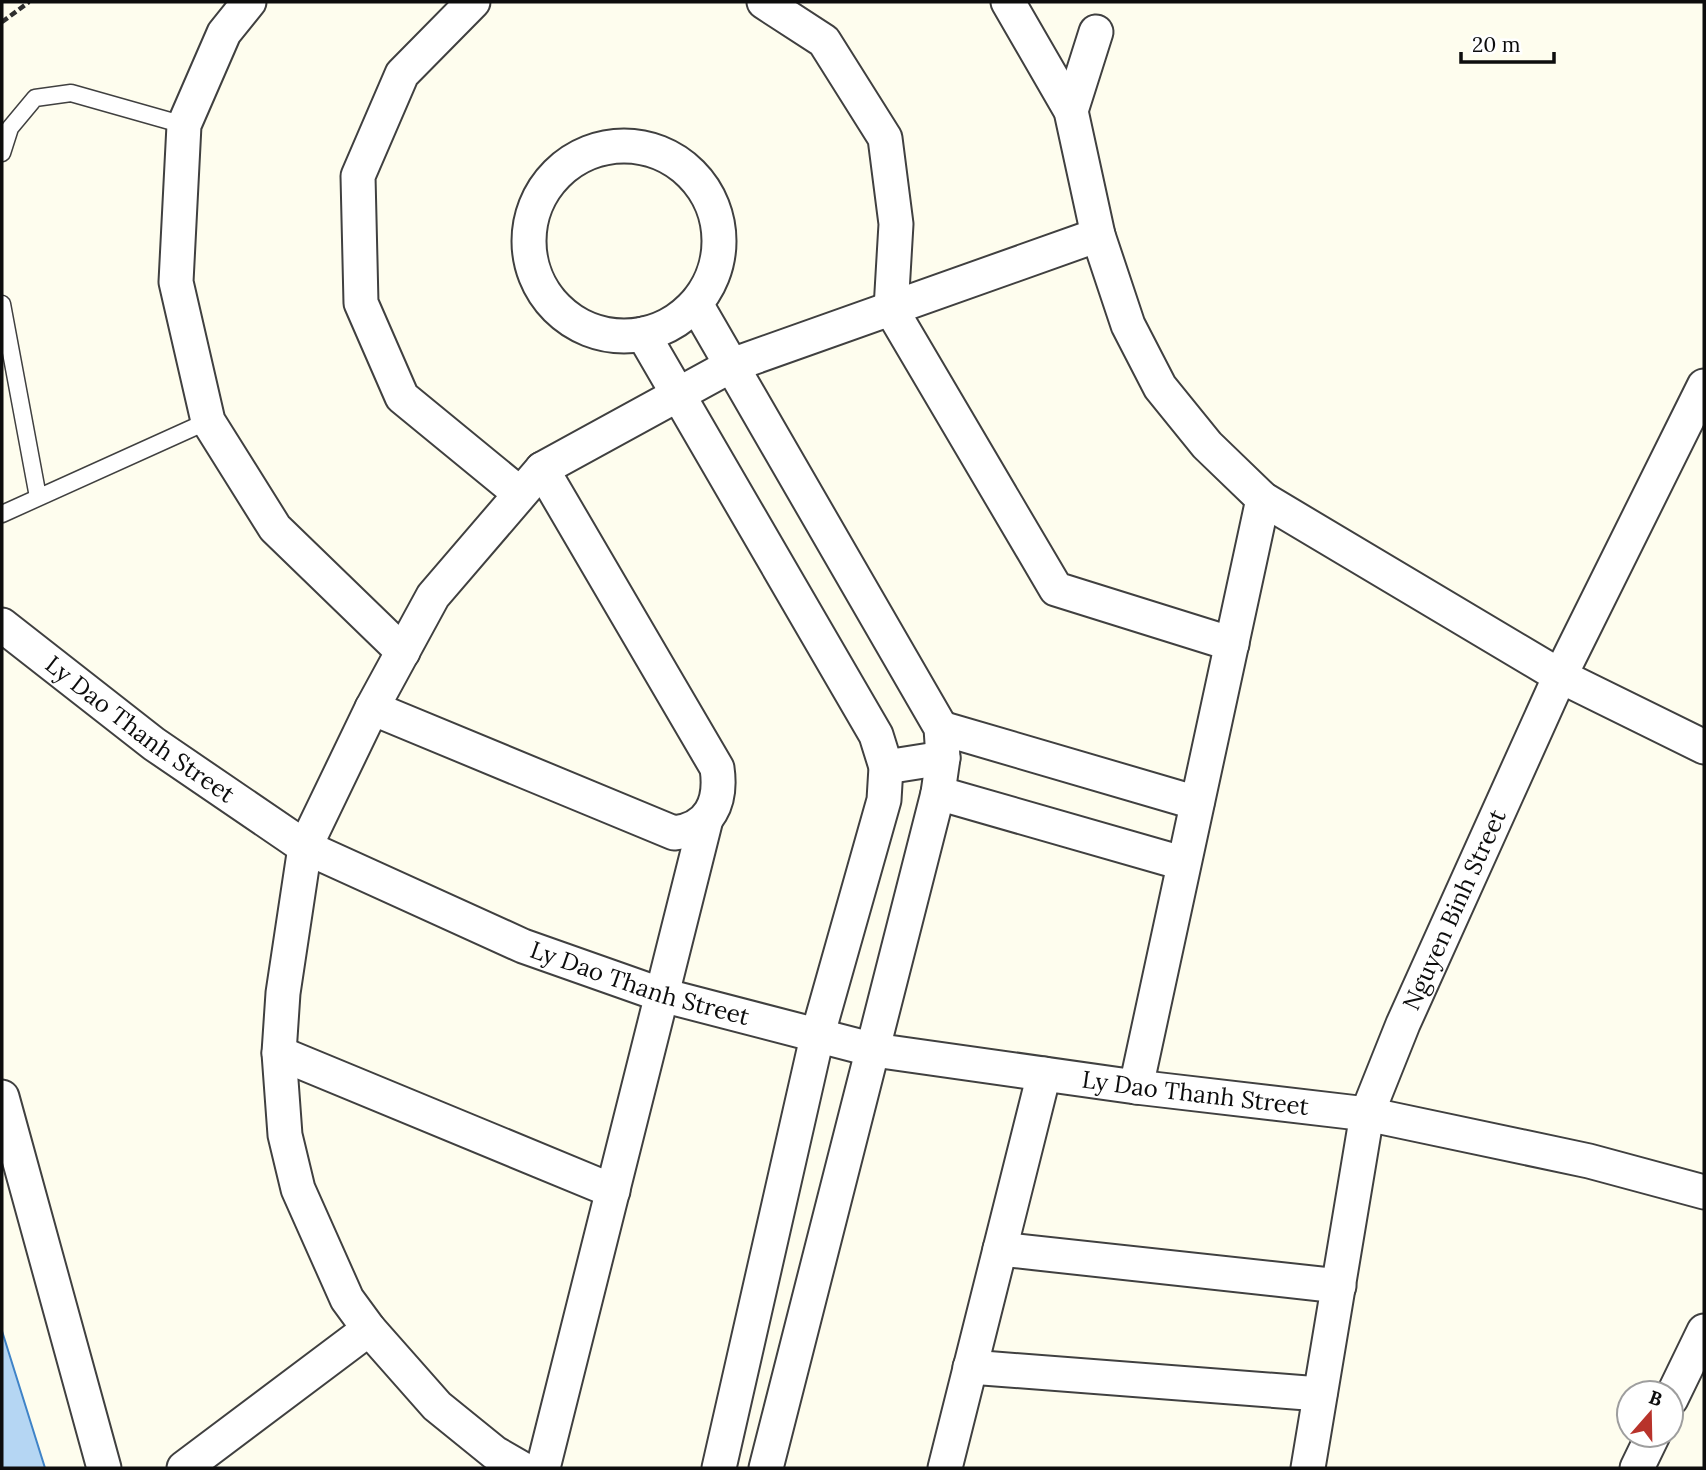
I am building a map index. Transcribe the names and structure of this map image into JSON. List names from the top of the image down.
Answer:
{
  "streets": {
    "street": ["Ly Dao Thanh Street", "Nguyen Binh Street"]
  },
  "crossings": [
    ["Ly Dao Thanh Street", "Nguyen Binh Street"]
  ],
  "scale_bar": "20 m",
  "north": "top"
}
